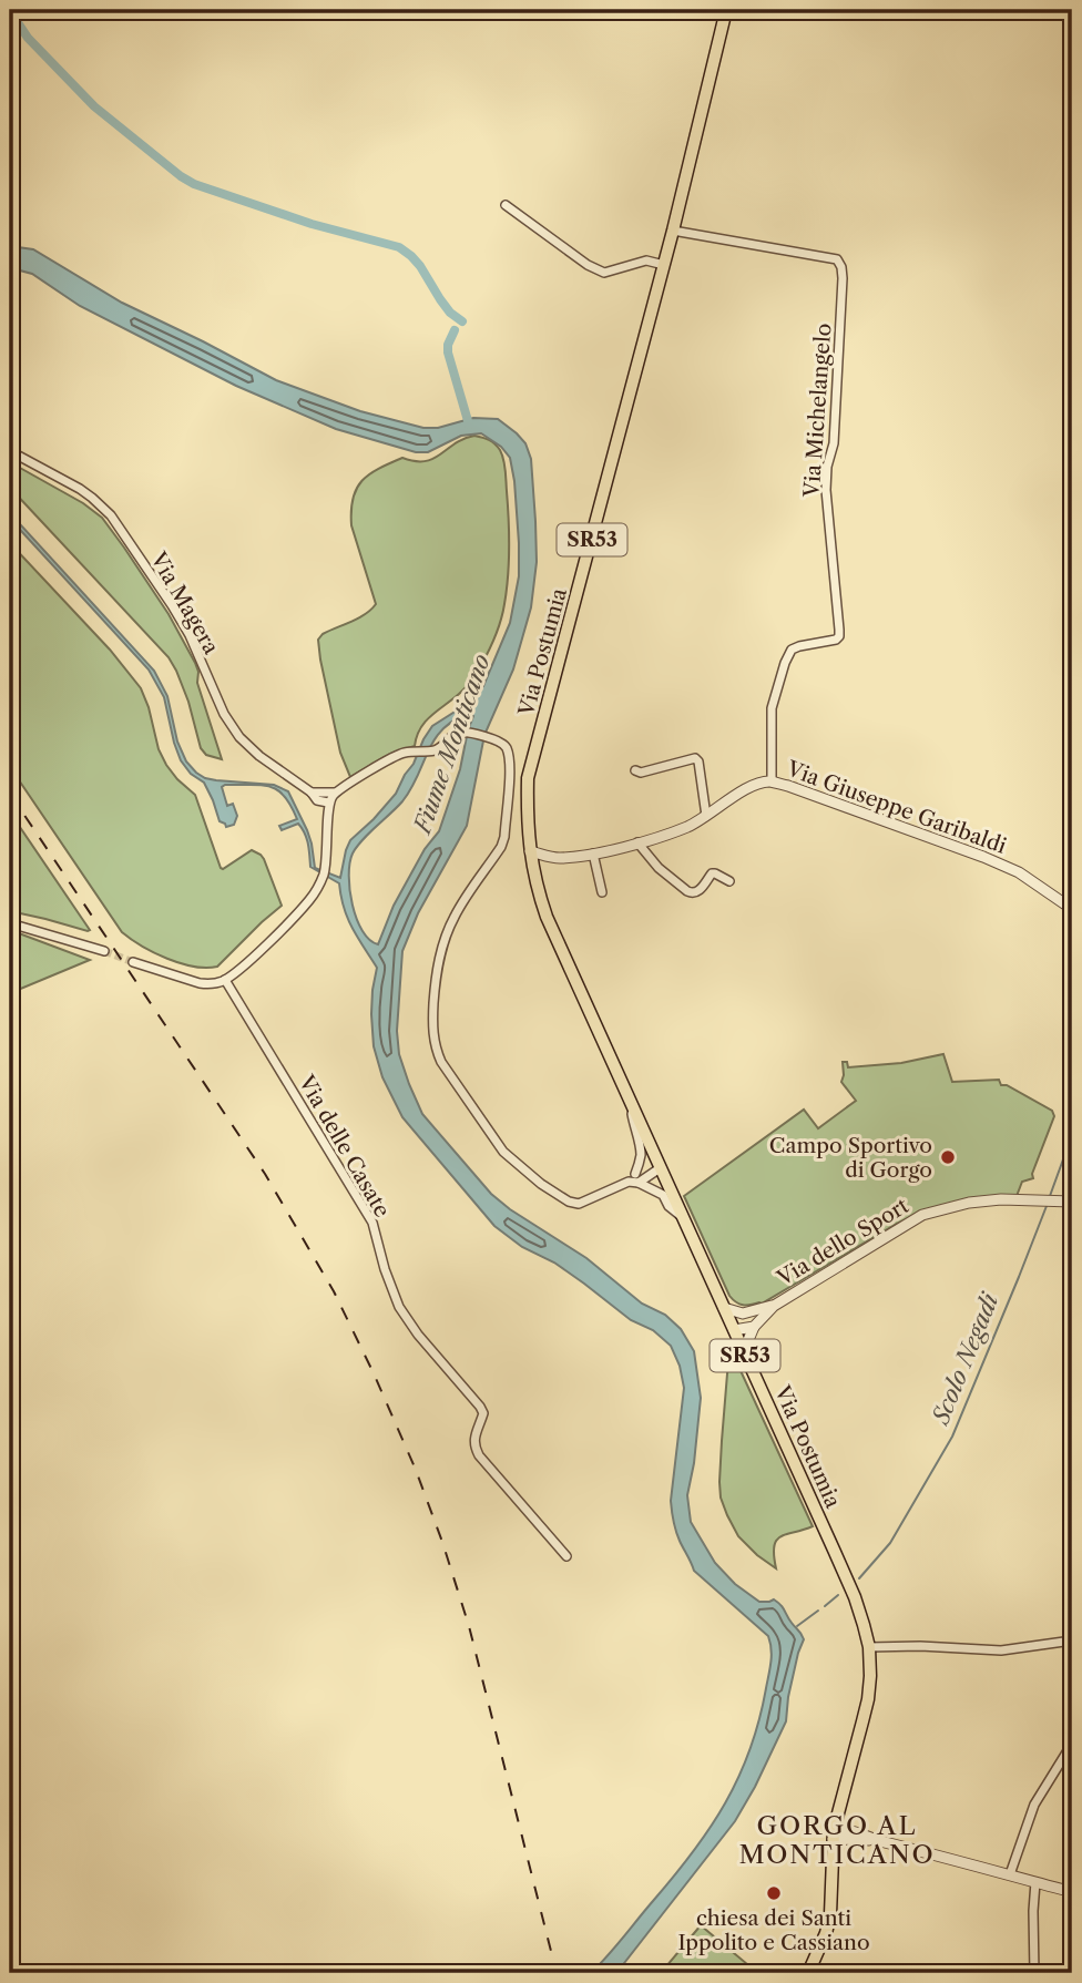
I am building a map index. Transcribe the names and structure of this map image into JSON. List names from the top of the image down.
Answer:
{
  "streets": {
    "main road": ["SR53", "Via Postumia"],
    "street": [
      "Via Michelangelo",
      "Via Magera",
      "Via Giuseppe Garibaldi",
      "Via delle Casate",
      "Via dello Sport"
    ]
  },
  "crossings": [
    ["Via Michelangelo", "SR53"],
    ["Via Michelangelo", "Via Postumia"],
    ["Via Michelangelo", "Via Giuseppe Garibaldi"],
    ["SR53", "Via Postumia"],
    ["Via Postumia", "Via Giuseppe Garibaldi"]
  ],
  "districts": ["GORGO AL MONTICANO"],
  "water": ["Fiume Monticano", "Scolo Negadi"],
  "places": ["Campo Sportivo di Gorgo", "chiesa dei Santi Ippolito e Cassiano"]
}
